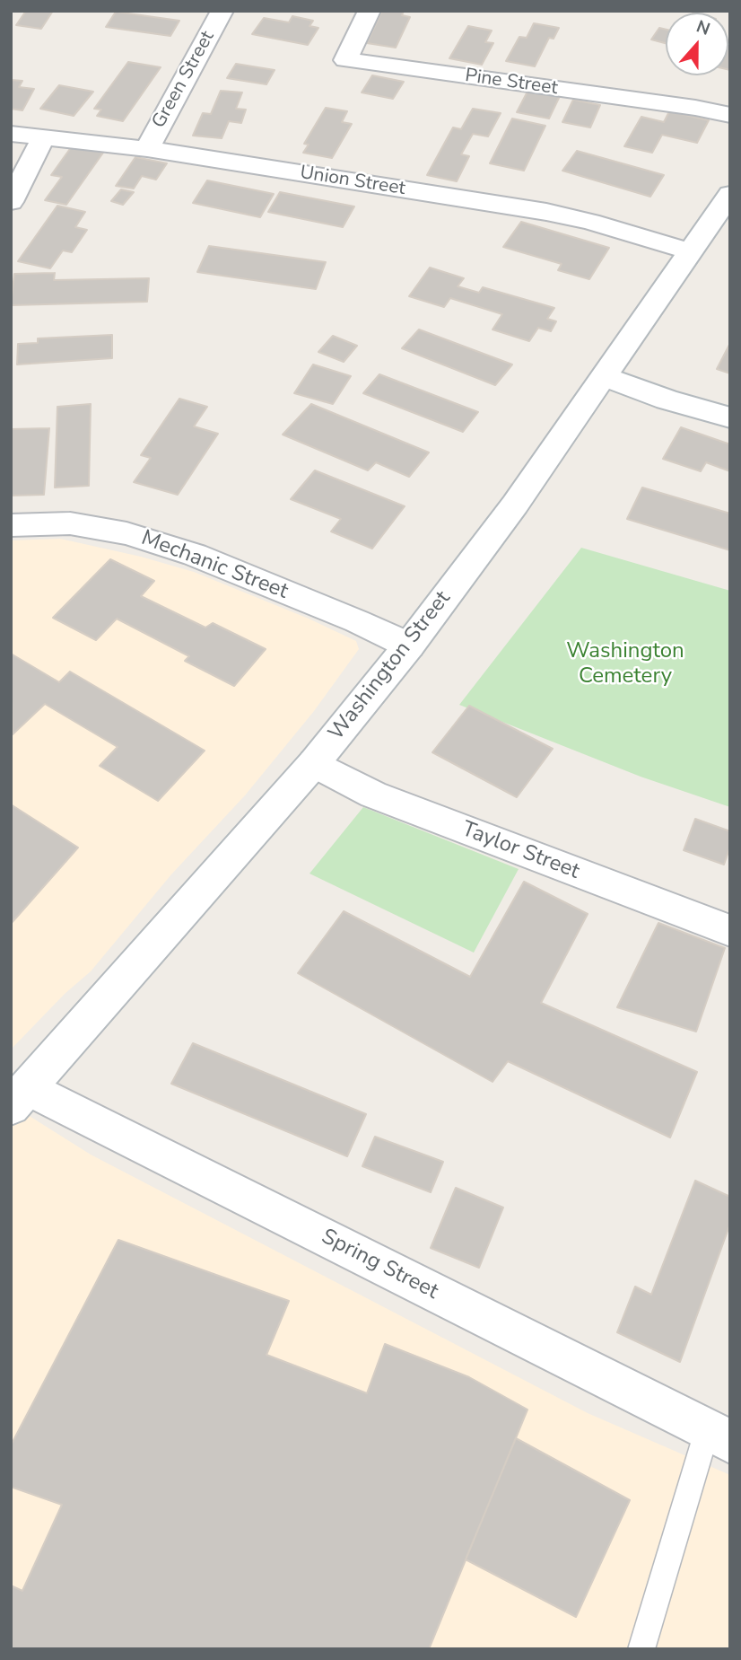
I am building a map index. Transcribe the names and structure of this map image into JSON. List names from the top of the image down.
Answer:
{
  "streets": {
    "street": [
      "Green Street",
      "Pine Street",
      "Union Street",
      "Mechanic Street",
      "Washington Street",
      "Taylor Street",
      "Spring Street"
    ]
  },
  "crossings": [
    ["Green Street", "Union Street"],
    ["Union Street", "Washington Street"],
    ["Mechanic Street", "Washington Street"],
    ["Washington Street", "Taylor Street"],
    ["Washington Street", "Spring Street"]
  ],
  "parks": ["Washington Cemetery"],
  "north": "top"
}
